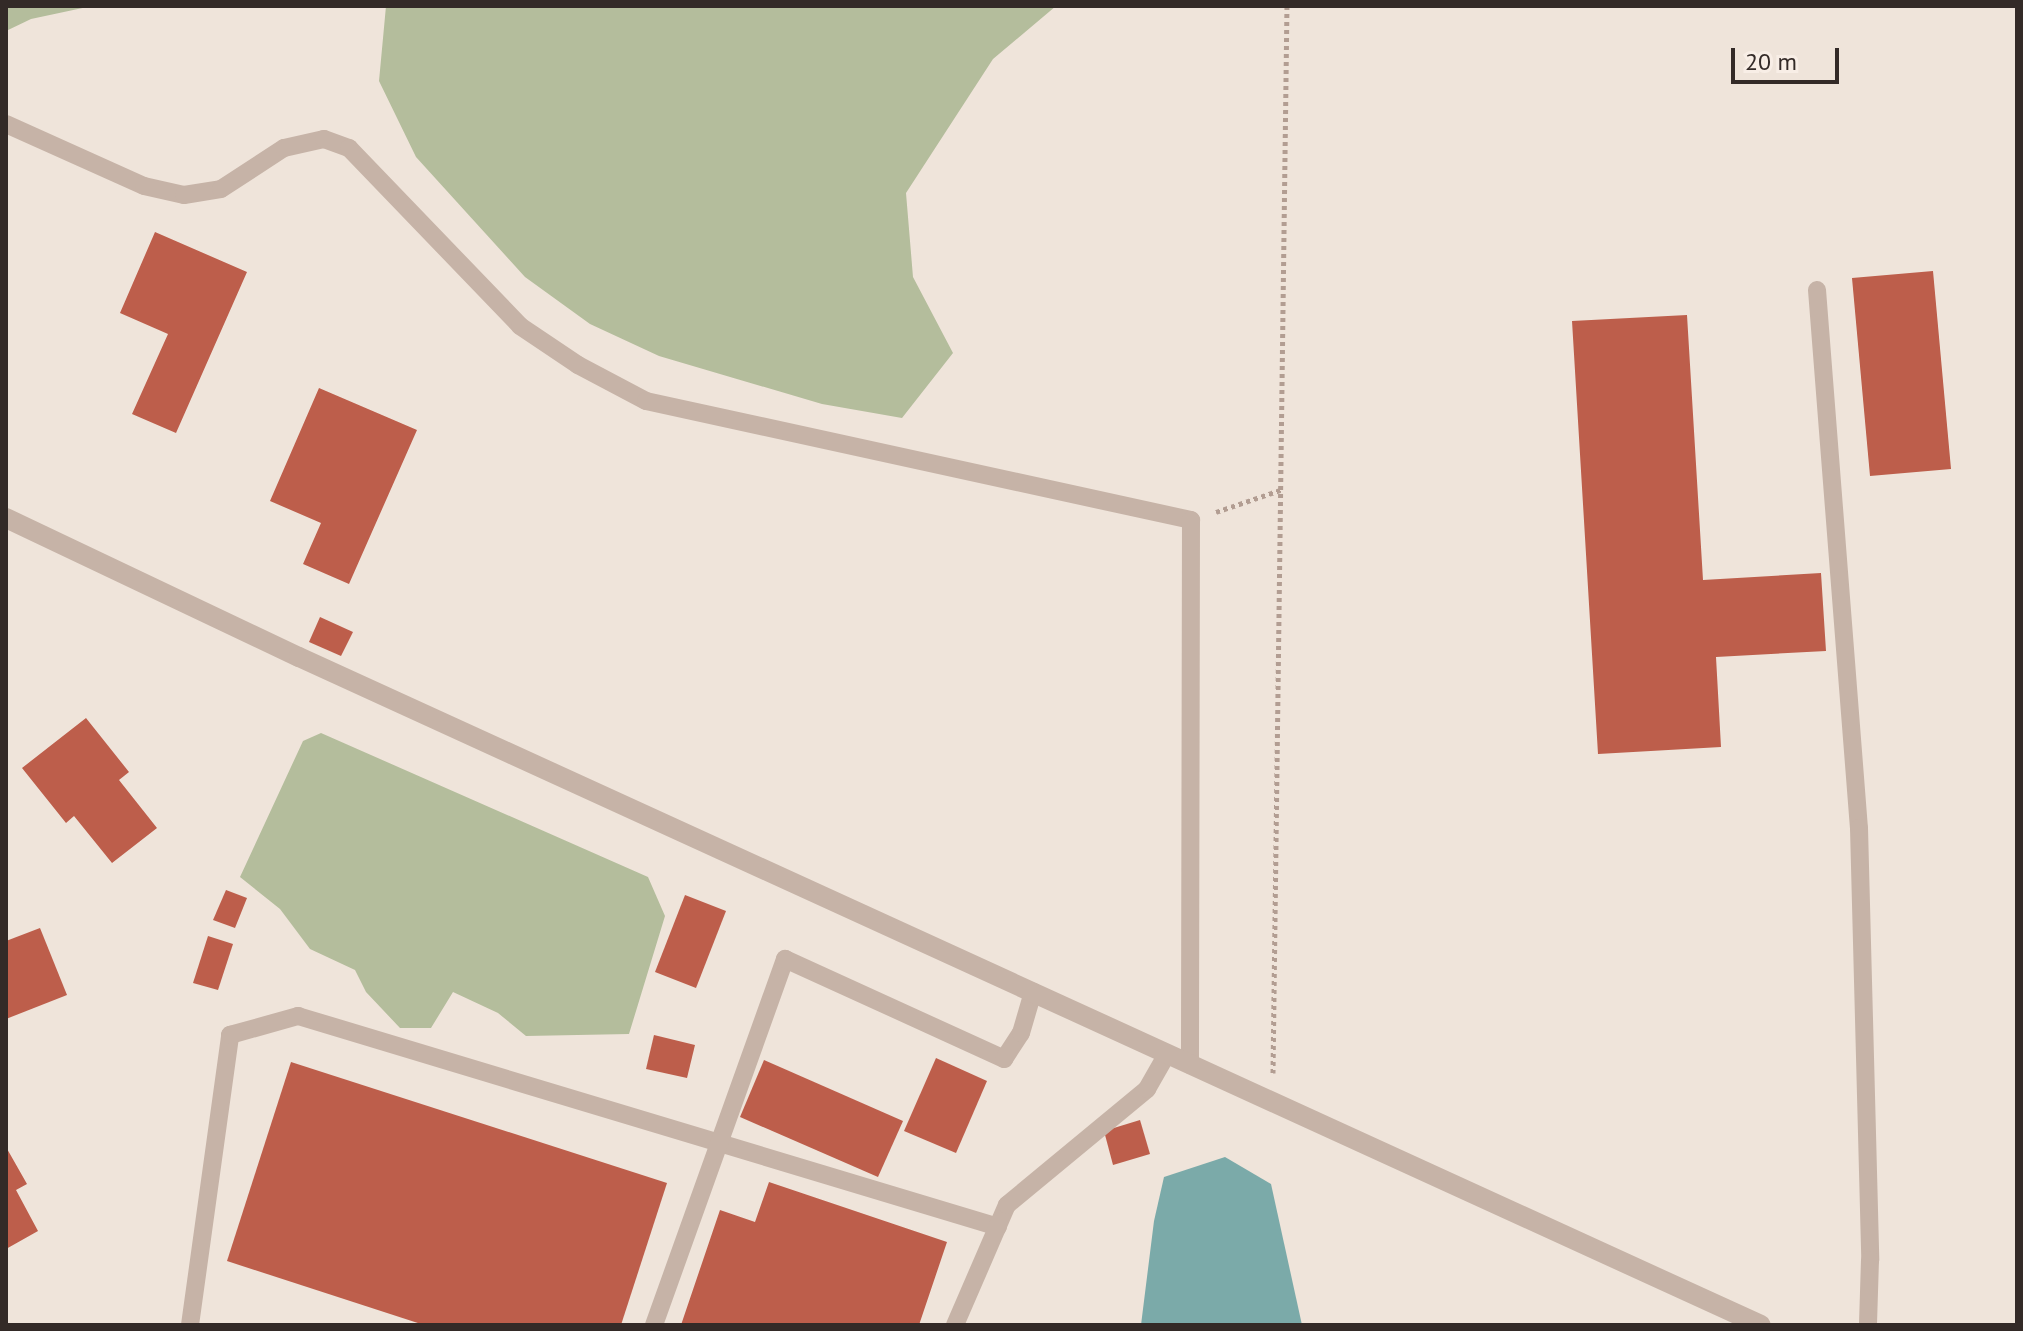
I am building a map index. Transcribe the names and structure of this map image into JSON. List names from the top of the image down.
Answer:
{
  "scale_bar": "20 m"
}
